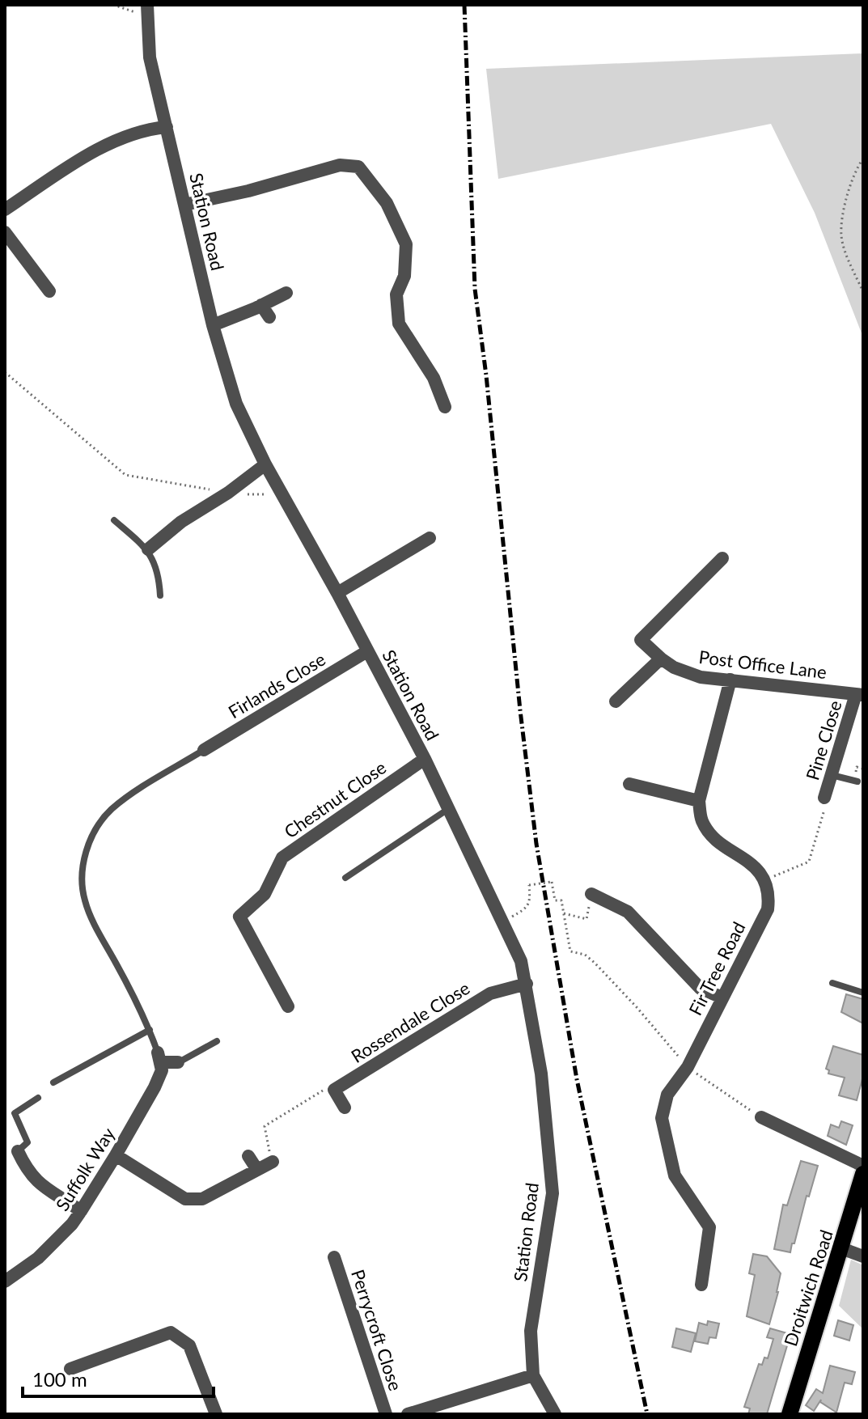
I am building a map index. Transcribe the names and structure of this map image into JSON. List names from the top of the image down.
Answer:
{
  "streets": {
    "main road": ["Droitwich Road"],
    "street": [
      "Station Road",
      "Post Office Lane",
      "Firlands Close",
      "Pine Close",
      "Chestnut Close",
      "Fir Tree Road",
      "Rossendale Close",
      "Suffolk Way",
      "Perrycroft Close"
    ]
  },
  "crossings": [
    ["Station Road", "Firlands Close"],
    ["Station Road", "Chestnut Close"],
    ["Station Road", "Rossendale Close"],
    ["Post Office Lane", "Pine Close"]
  ],
  "scale_bar": "100 m"
}
